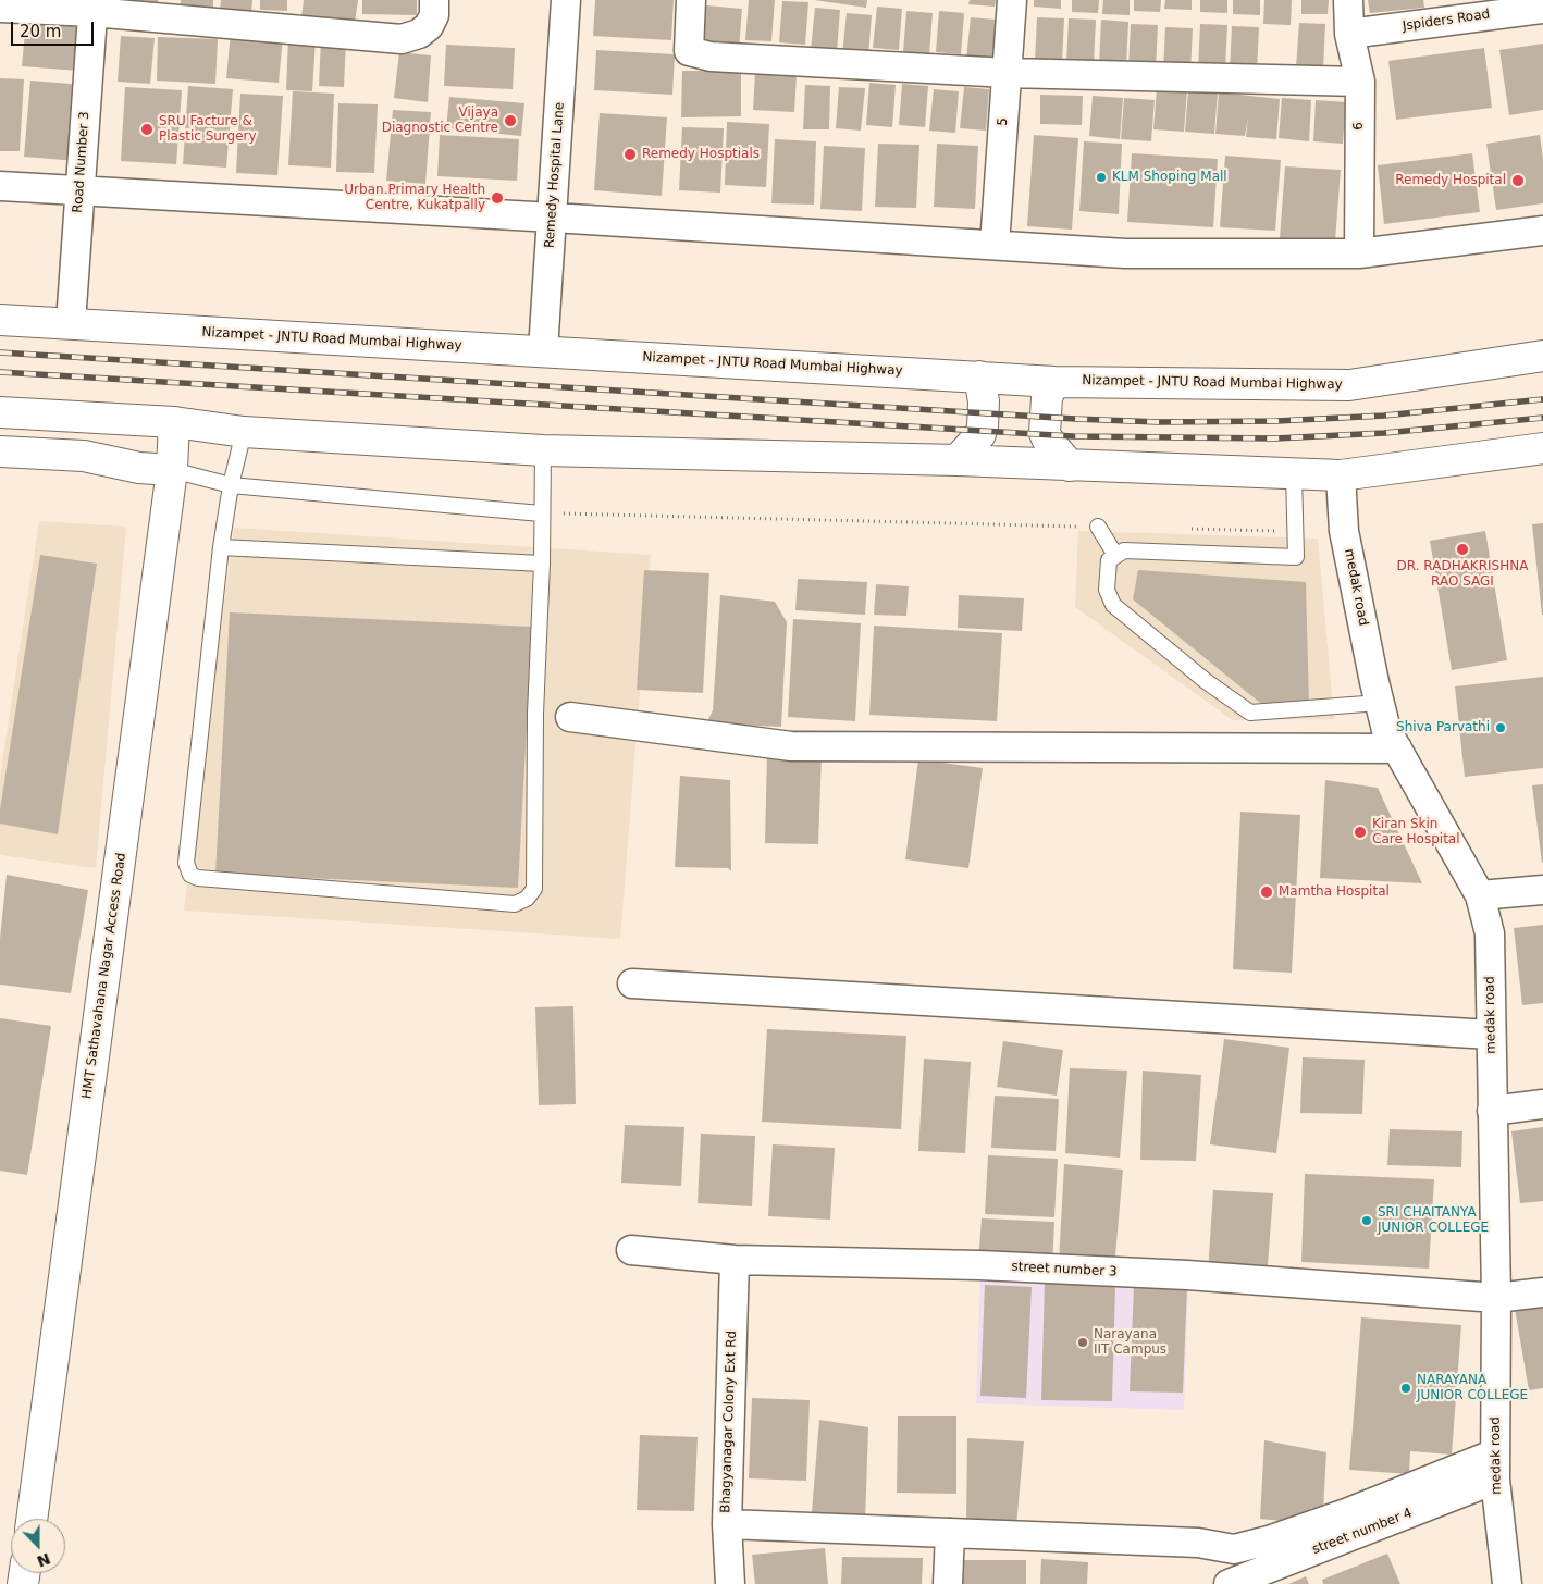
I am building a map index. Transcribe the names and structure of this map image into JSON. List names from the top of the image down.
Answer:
{
  "streets": {
    "main road": ["Nizampet - JNTU Road Mumbai Highway", "HMT Sathavahana Nagar Access Road"],
    "street": [
      "Jspiders Road",
      "5",
      "6",
      "Road Number 3",
      "Remedy Hospital Lane",
      "medak road",
      "street number 3",
      "Bhagyanagar Colony Ext Rd",
      "street number 4"
    ]
  },
  "crossings": [
    ["Jspiders Road", "6"],
    ["Road Number 3", "Nizampet - JNTU Road Mumbai Highway"],
    ["Remedy Hospital Lane", "Nizampet - JNTU Road Mumbai Highway"],
    ["medak road", "street number 3"],
    ["medak road", "street number 4"],
    ["street number 3", "Bhagyanagar Colony Ext Rd"]
  ],
  "places": [
    "Vijaya Diagnostic Centre",
    "SRU Facture & Plastic Surgery",
    "Remedy Hosptials",
    "KLM Shoping Mall",
    "Remedy Hospital",
    "Urban Primary Health Centre, Kukatpally",
    "DR. RADHAKRISHNA RAO SAGI",
    "Shiva Parvathi",
    "Kiran Skin Care Hospital",
    "Mamtha Hospital",
    "SRI CHAITANYA JUNIOR COLLEGE",
    "Narayana IIT Campus",
    "NARAYANA JUNIOR COLLEGE"
  ],
  "scale_bar": "20 m",
  "north": "bottom"
}
